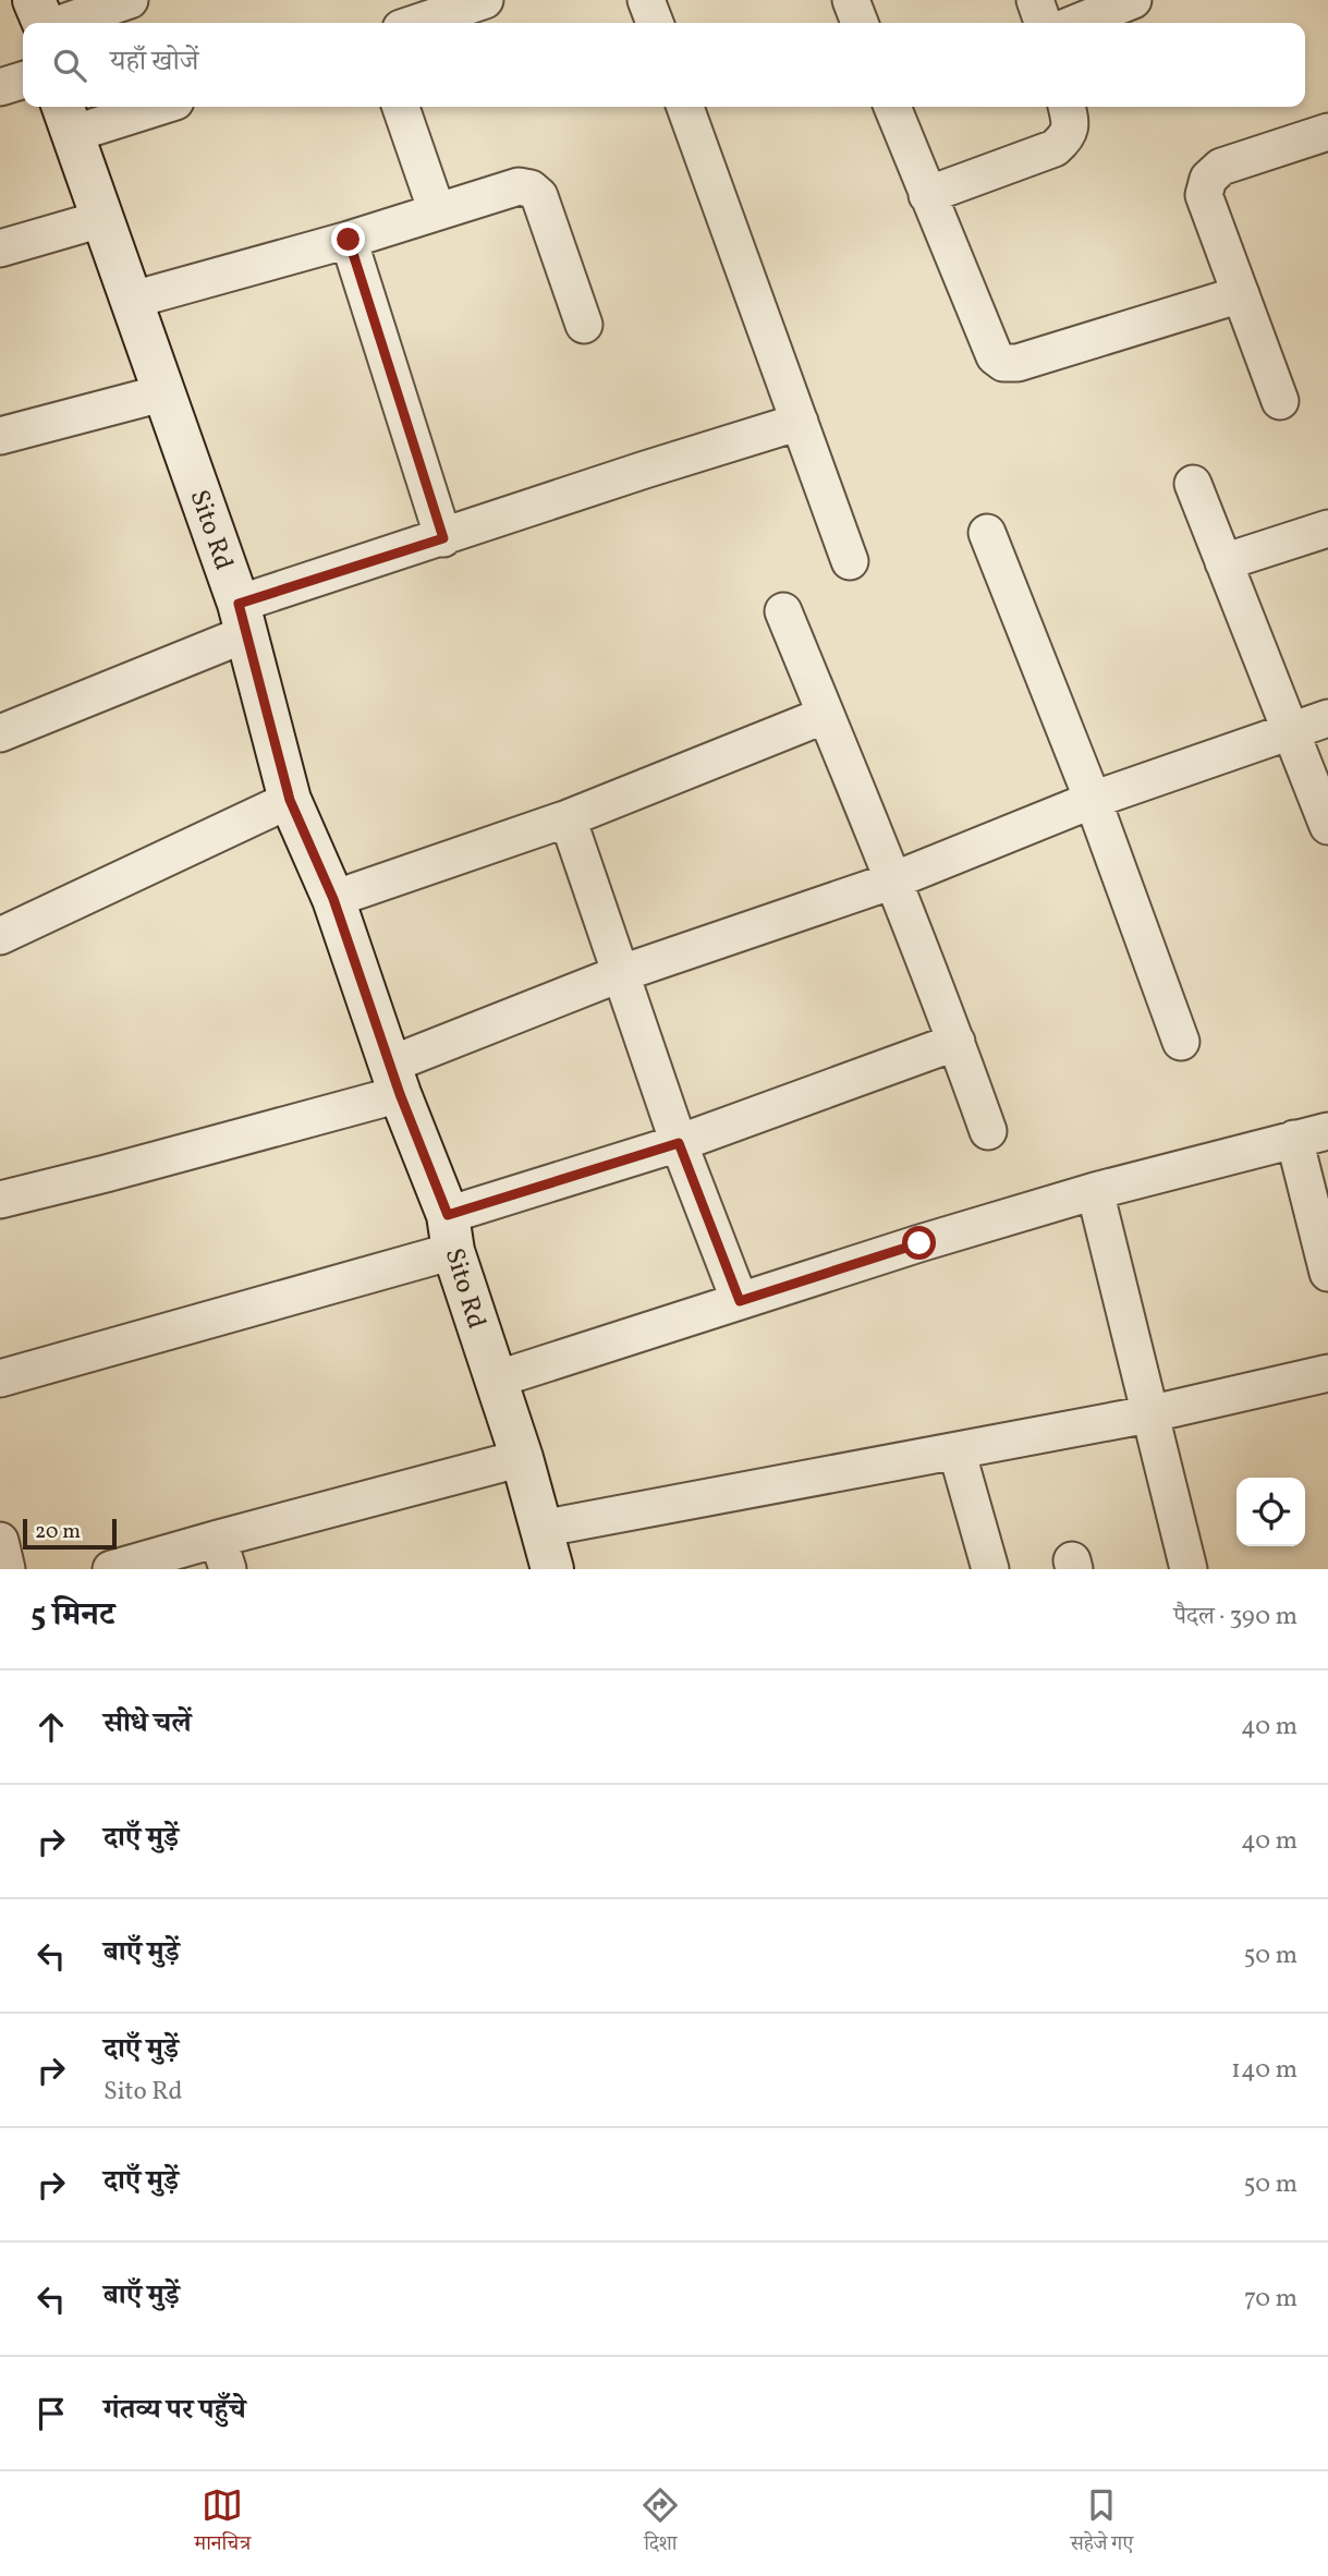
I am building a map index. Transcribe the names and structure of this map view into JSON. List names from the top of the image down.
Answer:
{
  "streets": {
    "main road": ["Sito Rd"]
  },
  "scale_bar": "20 m",
  "page": {
    "search": "यहाँ खोजें",
    "scale": "20 m",
    "heading": ["5 मिनट", "पैदल · 390 m"],
    "list": [
      ["सीधे चलें", "40 m"],
      ["दाएँ मुड़ें", "40 m"],
      ["बाएँ मुड़ें", "50 m"],
      ["दाएँ मुड़ें", "Sito Rd", "140 m"],
      ["दाएँ मुड़ें", "50 m"],
      ["बाएँ मुड़ें", "70 m"],
      "गंतव्य पर पहुँचे"
    ],
    "nav": ["मानचित्र", "दिशा", "सहेजे गए"]
  }
}
